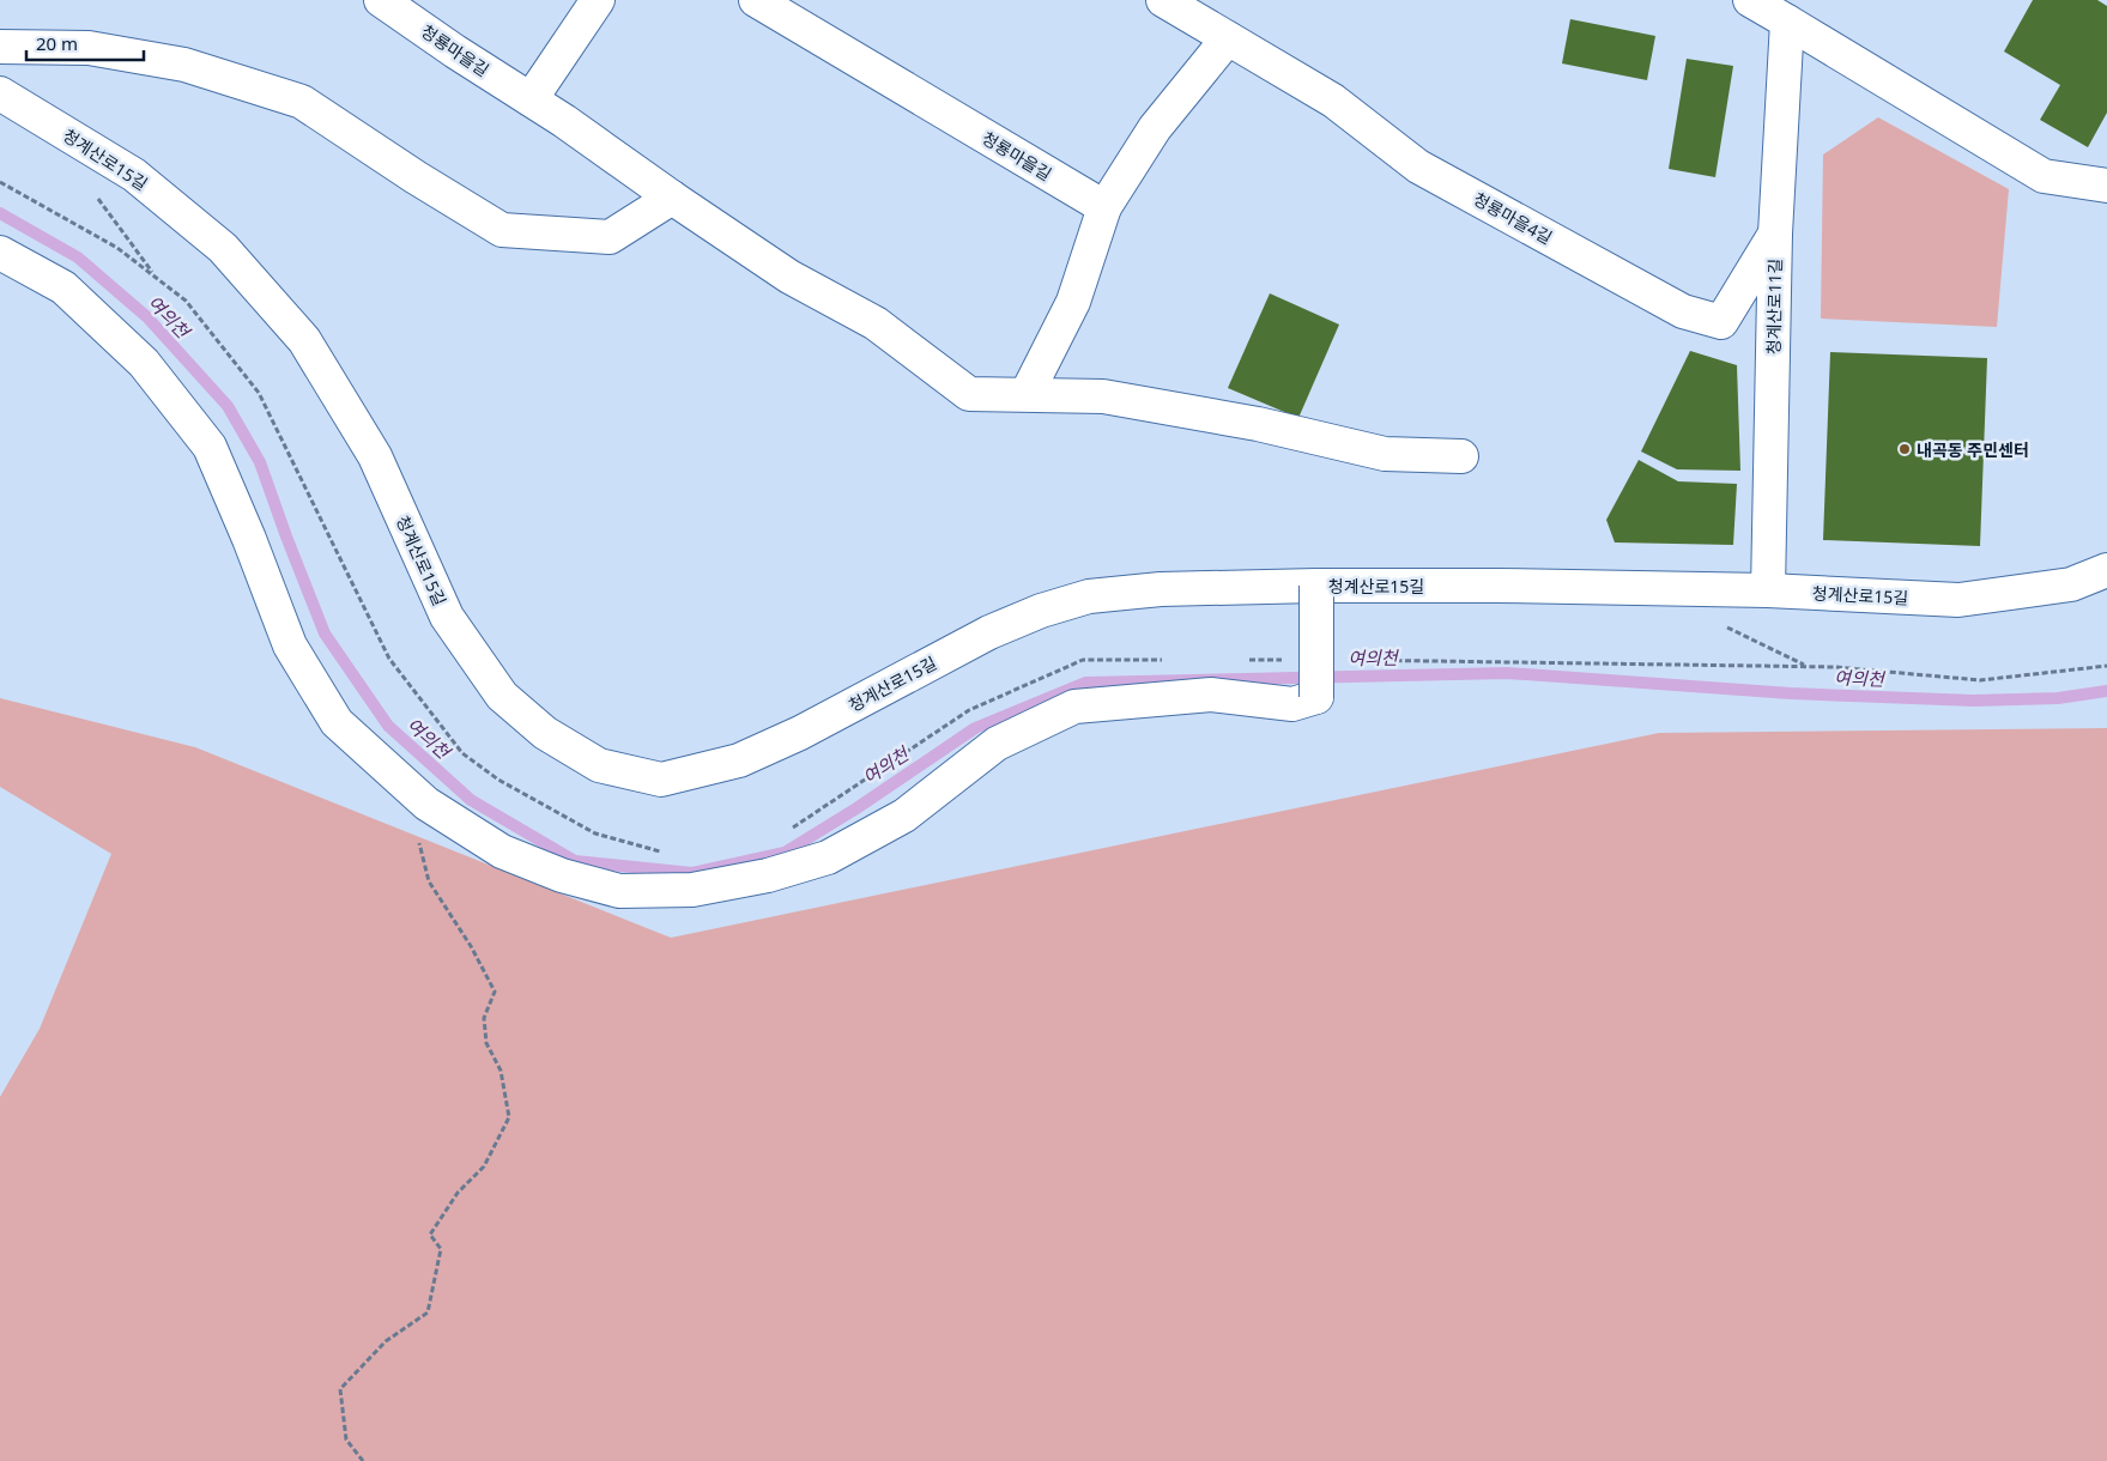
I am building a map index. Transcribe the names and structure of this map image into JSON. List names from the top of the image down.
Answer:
{
  "streets": {
    "street": [
      "청룡마을길",
      "청계산로15길",
      "청룡마을4길",
      "청계산로11길"
    ]
  },
  "crossings": [
    ["청계산로15길", "청계산로11길"],
    ["청룡마을4길", "청계산로11길"]
  ],
  "water": ["여의천"],
  "places": ["내곡동 주민센터"],
  "scale_bar": "20 m"
}
